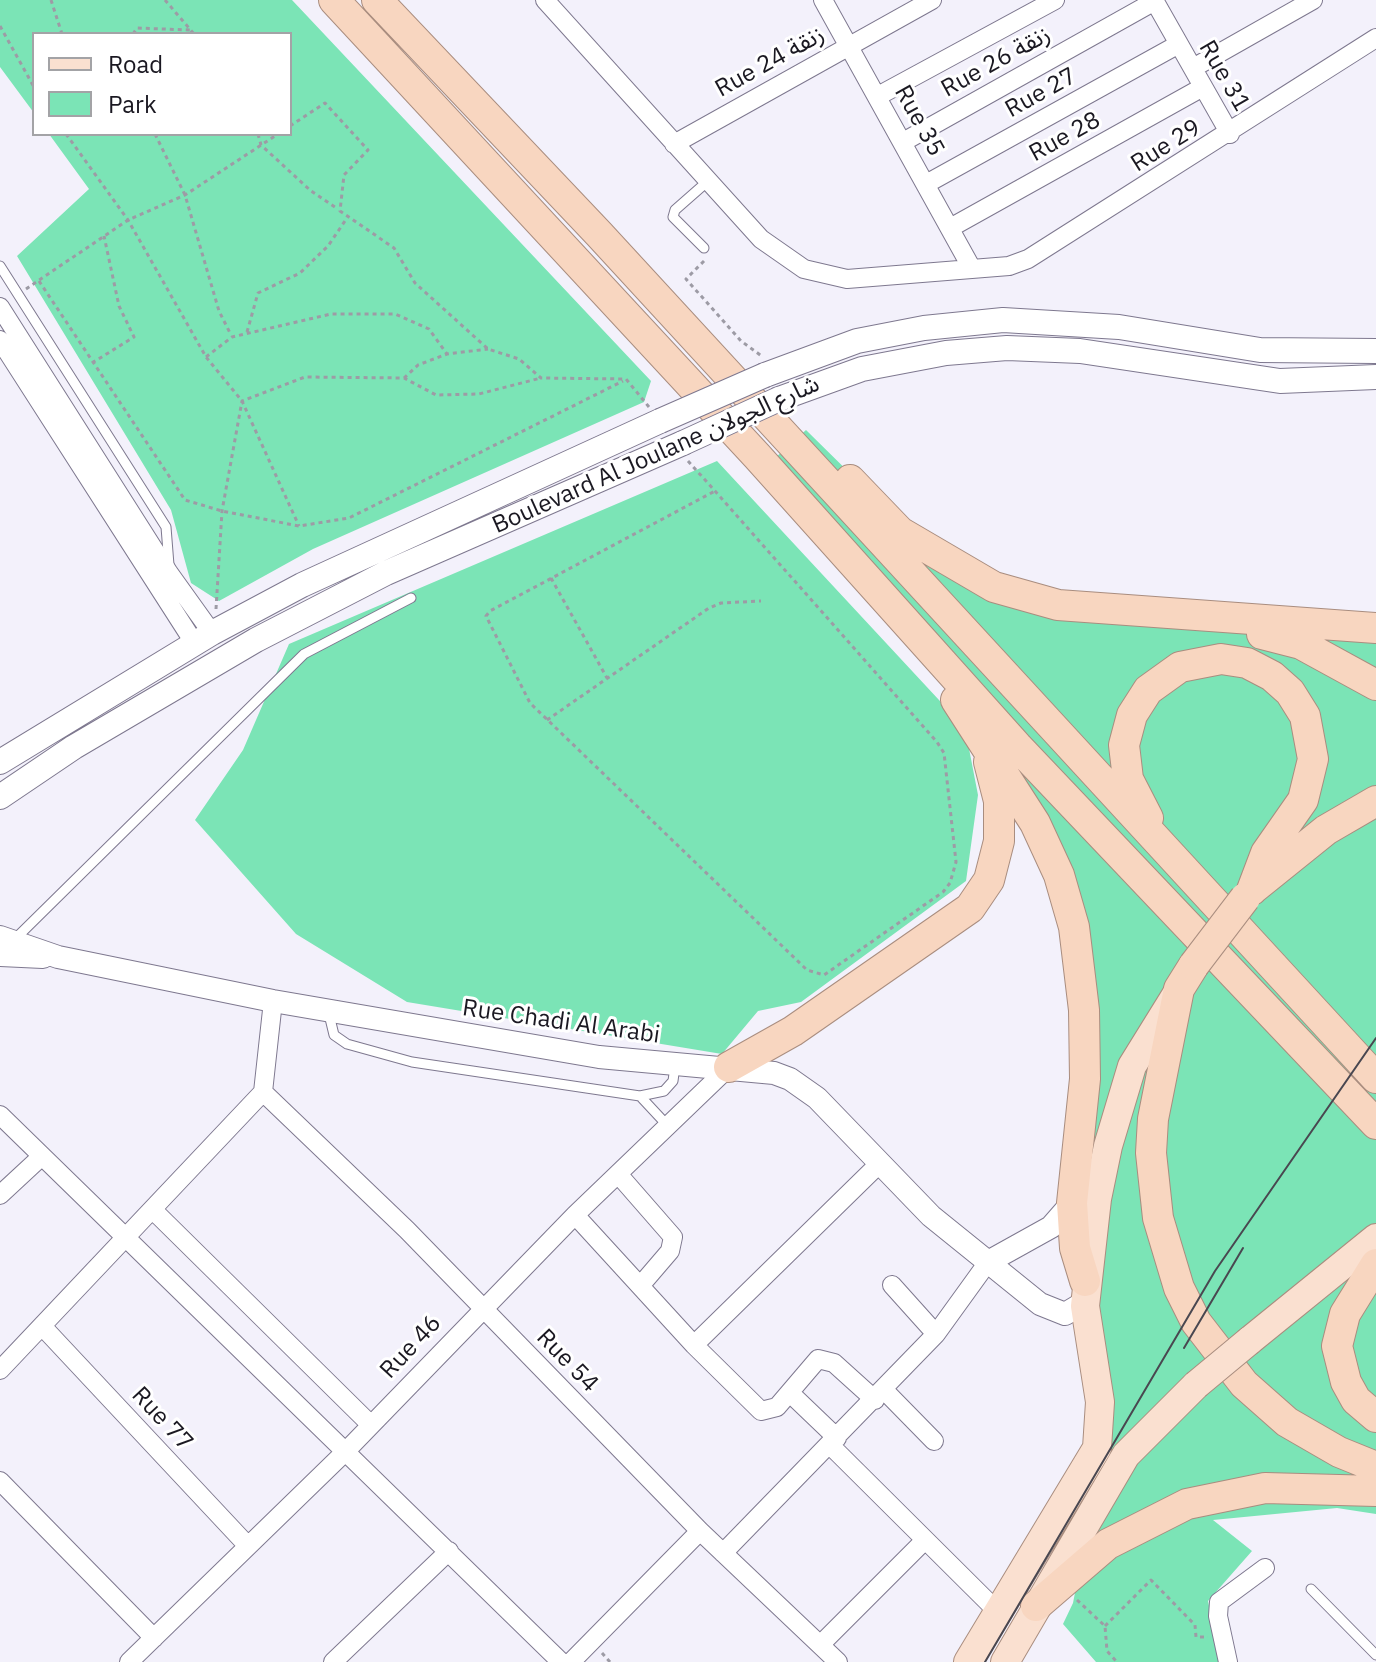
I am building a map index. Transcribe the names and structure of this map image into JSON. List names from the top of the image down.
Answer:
{
  "streets": {
    "main road": ["Boulevard Al Joulane شارع الجولان"],
    "street": [
      "Rue 24 زنقة",
      "Rue 26 زنقة",
      "Rue 31",
      "Rue 27",
      "Rue 35",
      "Rue 28",
      "Rue 29",
      "Rue Chadi Al Arabi",
      "Rue 46",
      "Rue 54",
      "Rue 77"
    ]
  },
  "crossings": [
    ["Rue 24 زنقة", "Rue 35"],
    ["Rue 24 زنقة", "Rue 29"],
    ["Rue 26 زنقة", "Rue 31"],
    ["Rue 26 زنقة", "Rue 35"],
    ["Rue 31", "Rue 27"],
    ["Rue 31", "Rue 28"],
    ["Rue 31", "Rue 29"],
    ["Rue 27", "Rue 35"],
    ["Rue 35", "Rue 28"],
    ["Rue 35", "Rue 29"],
    ["Rue Chadi Al Arabi", "Rue 46"],
    ["Rue 46", "Rue 54"],
    ["Rue 46", "Rue 77"]
  ],
  "legend": ["Road", "Park"]
}
